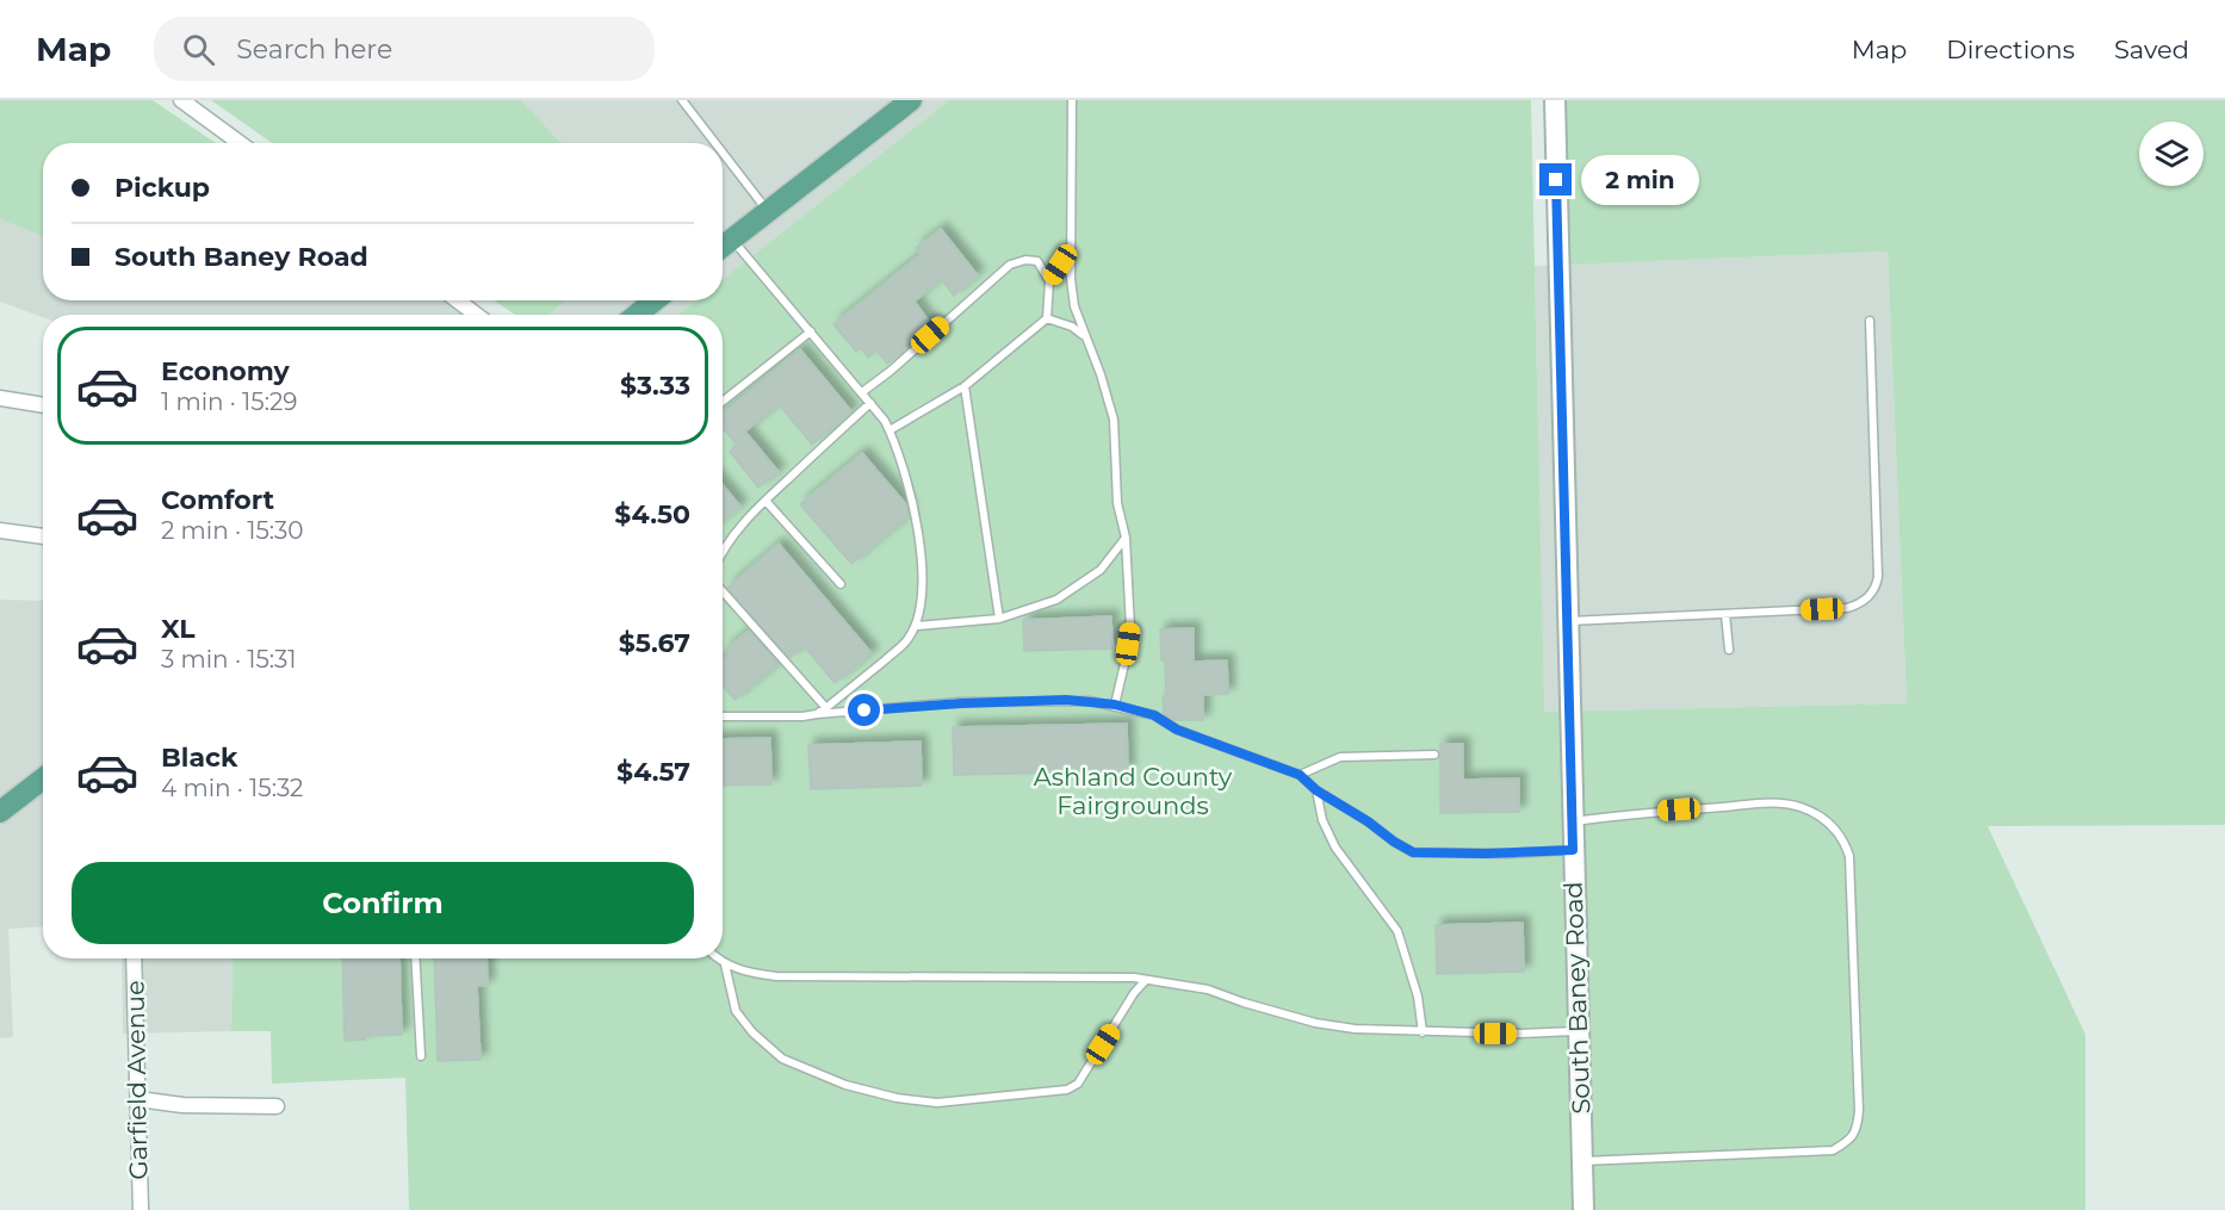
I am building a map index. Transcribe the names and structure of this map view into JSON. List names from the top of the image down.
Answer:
{
  "streets": {
    "street": ["South Baney Road", "Garfield Avenue"]
  },
  "parks": ["Ashland County Fairgrounds"],
  "page": {
    "header": "Map",
    "search": "Search here",
    "nav": ["Map", "Directions", "Saved"],
    "banner": ["Pickup", "South Baney Road"],
    "bubble": "2 min",
    "list": [
      {
        "name": "Economy",
        "note": "1 min · 15:29",
        "value": "$3.33"
      },
      {
        "name": "Comfort",
        "note": "2 min · 15:30",
        "value": "$4.50"
      },
      {
        "name": "XL",
        "note": "3 min · 15:31",
        "value": "$5.67"
      },
      {
        "name": "Black",
        "note": "4 min · 15:32",
        "value": "$4.57"
      }
    ],
    "buttons": "Confirm"
  }
}
